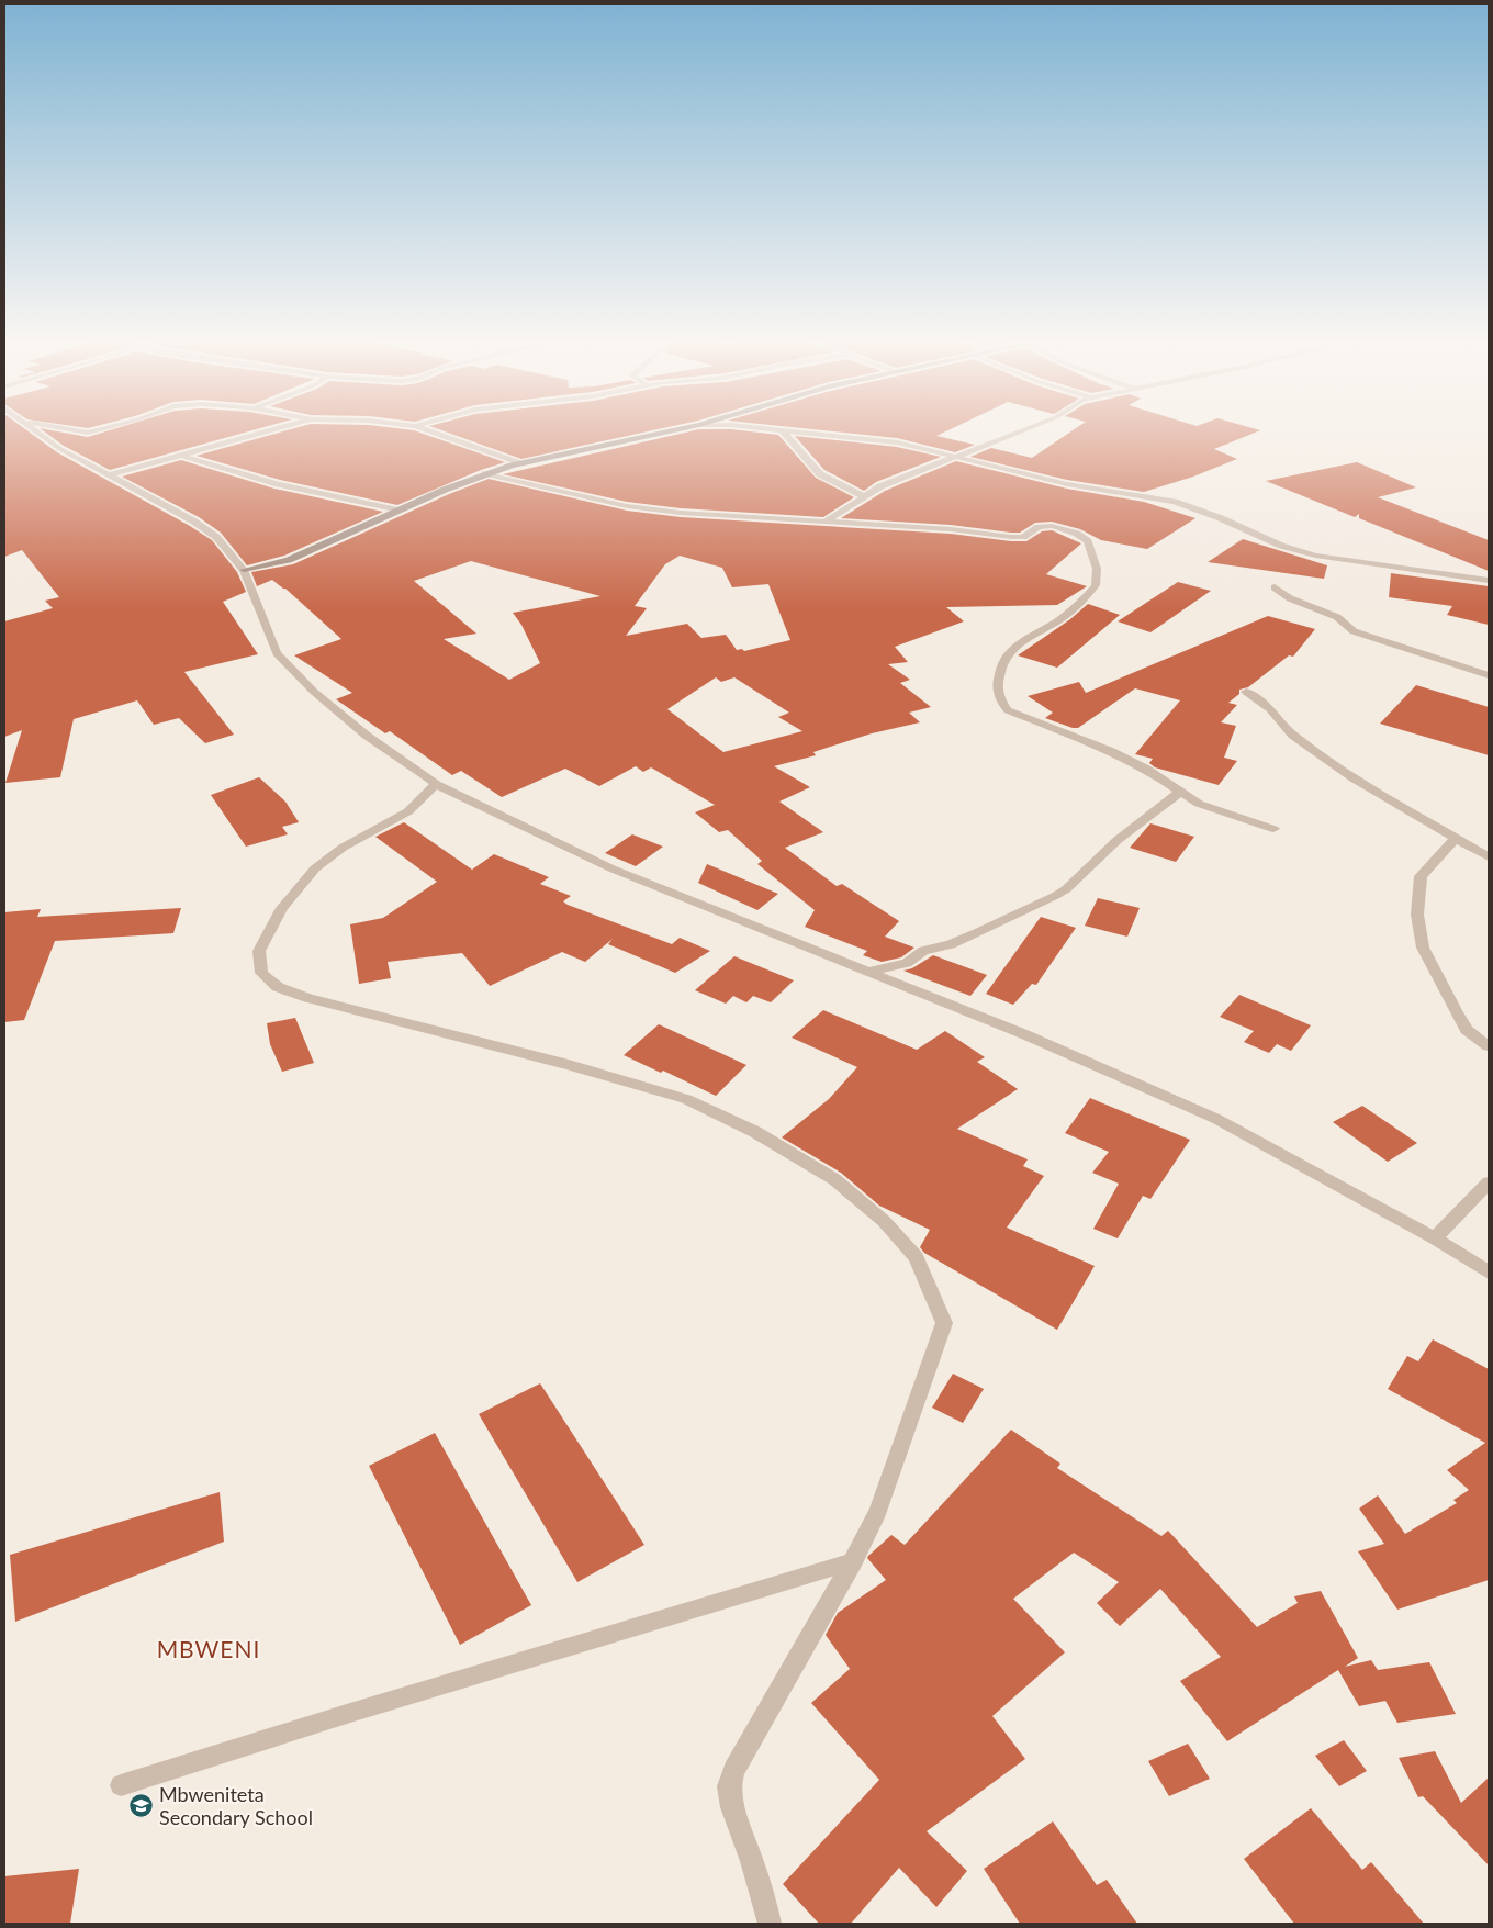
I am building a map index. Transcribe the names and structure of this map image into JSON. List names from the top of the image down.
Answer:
{
  "districts": ["MBWENI"],
  "places": {
    "school or university": ["Mbweniteta Secondary School"]
  }
}
